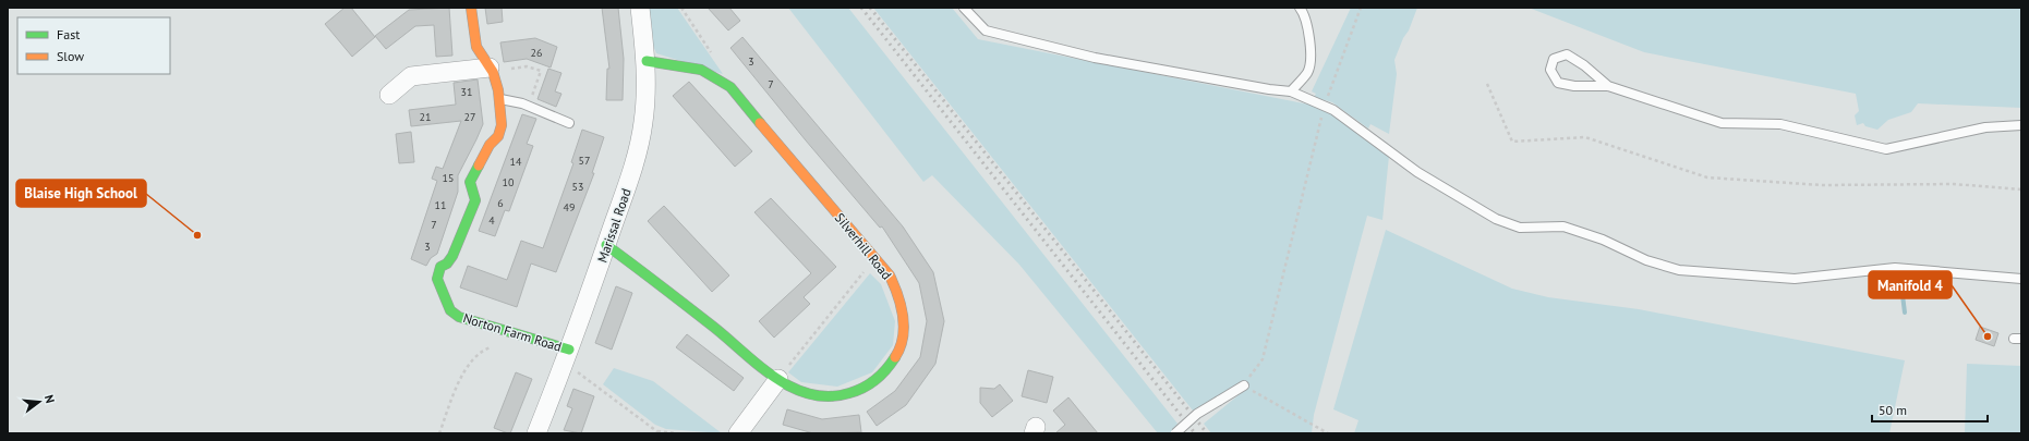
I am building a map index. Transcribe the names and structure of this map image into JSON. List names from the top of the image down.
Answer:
{
  "streets": {
    "street": ["Marissal Road", "Silverhill Road", "Norton Farm Road"]
  },
  "crossings": [
    ["Marissal Road", "Silverhill Road"],
    ["Marissal Road", "Norton Farm Road"]
  ],
  "places": ["Blaise High School", "Manifold 4"],
  "house_numbers": [
    "26",
    "3",
    "7",
    "31",
    "21",
    "27",
    "57",
    "14",
    "15",
    "10",
    "53",
    "6",
    "11",
    "49",
    "4",
    "7",
    "3"
  ],
  "legend": ["Fast", "Slow"],
  "scale_bar": "50 m",
  "north": "right"
}
